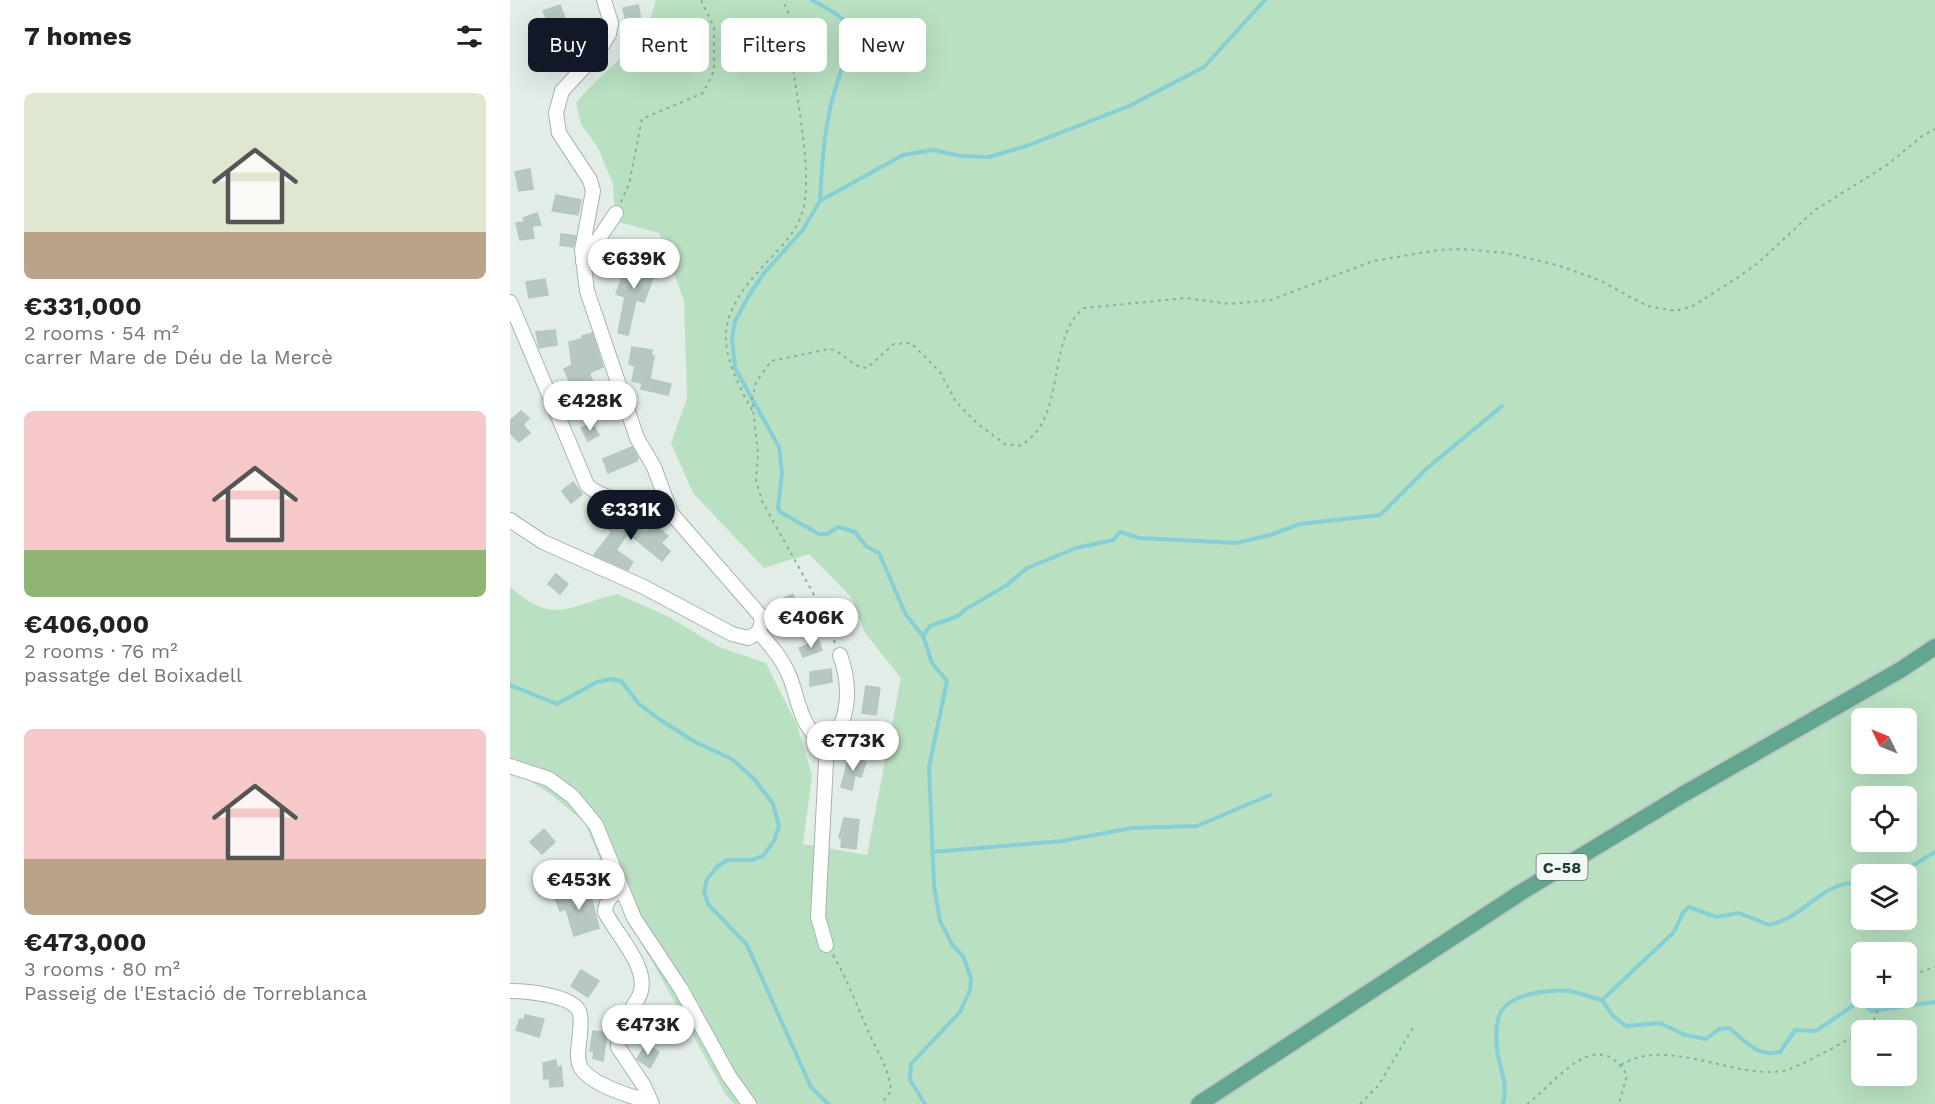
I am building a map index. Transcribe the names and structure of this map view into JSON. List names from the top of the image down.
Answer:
{
  "streets": {
    "main road": ["C-58"]
  },
  "north": "top left",
  "page": {
    "heading": "7 homes",
    "chip": [
      "Buy",
      "Rent",
      "Filters",
      "New"
    ],
    "list": [
      {
        "name": "€331,000",
        "note": "2 rooms · 54 m² · carrer Mare de Déu de la Mercè"
      },
      {
        "name": "€406,000",
        "note": "2 rooms · 76 m² · passatge del Boixadell"
      },
      {
        "name": "€473,000",
        "note": "3 rooms · 80 m² · Passeig de l'Estació de Torreblanca"
      }
    ],
    "price": [
      "€639K",
      "€428K",
      "€331K",
      "€406K",
      "€773K",
      "€453K",
      "€473K"
    ],
    "map_buttons": ["+", "−"]
  }
}
